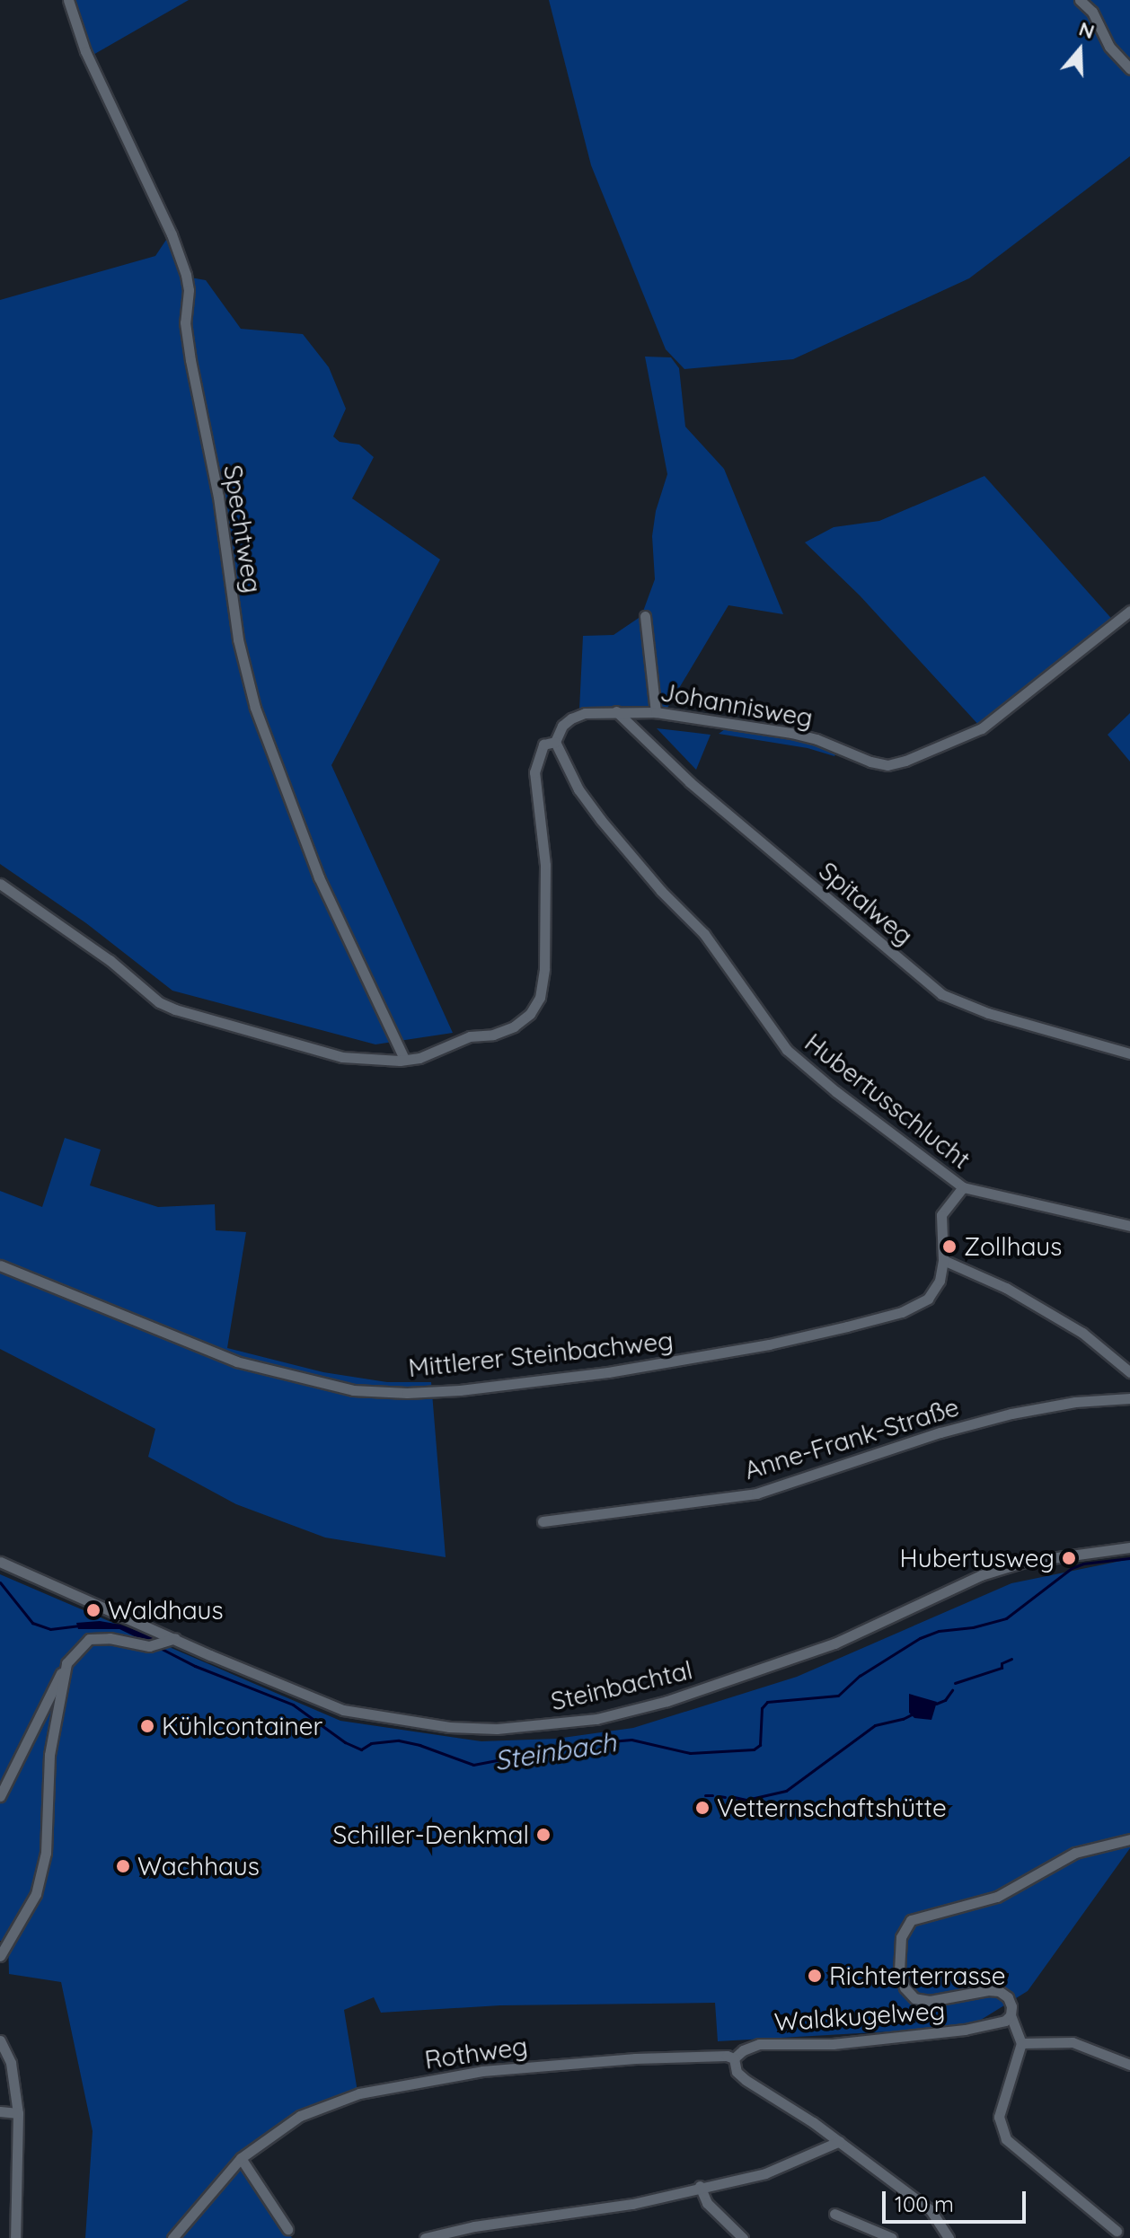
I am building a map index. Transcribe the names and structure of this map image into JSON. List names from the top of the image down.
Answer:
{
  "streets": {
    "street": [
      "Spechtweg",
      "Johannisweg",
      "Spitalweg",
      "Hubertusschlucht",
      "Mittlerer Steinbachweg",
      "Anne-Frank-Straße",
      "Steinbachtal",
      "Waldkugelweg",
      "Rothweg"
    ]
  },
  "crossings": [
    ["Spechtweg", "Johannisweg"],
    ["Johannisweg", "Spitalweg"],
    ["Johannisweg", "Hubertusschlucht"],
    ["Hubertusschlucht", "Mittlerer Steinbachweg"],
    ["Waldkugelweg", "Rothweg"]
  ],
  "water": ["Steinbach"],
  "places": [
    "Zollhaus",
    "Hubertusweg",
    "Waldhaus",
    "Kühlcontainer",
    "Vetternschaftshütte",
    "Schiller-Denkmal",
    "Wachhaus",
    "Richterterrasse"
  ],
  "scale_bar": "100 m",
  "north": "top"
}
